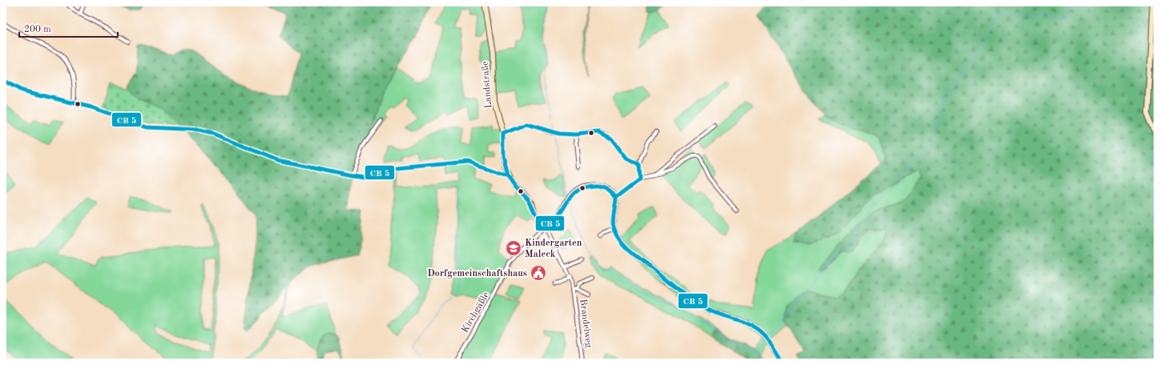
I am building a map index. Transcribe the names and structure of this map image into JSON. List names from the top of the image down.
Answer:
{
  "streets": {
    "street": ["Landstraße", "Kirchgäßle", "Brandelweg"]
  },
  "crossings": [
    ["Landstraße", "Kirchgäßle"],
    ["Landstraße", "Brandelweg"],
    ["Kirchgäßle", "Brandelweg"]
  ],
  "places": {
    "school or university": ["Kindergarten Maleck"],
    "public building": ["Dorfgemeinschaftshaus"]
  },
  "scale_bar": "200 m"
}
